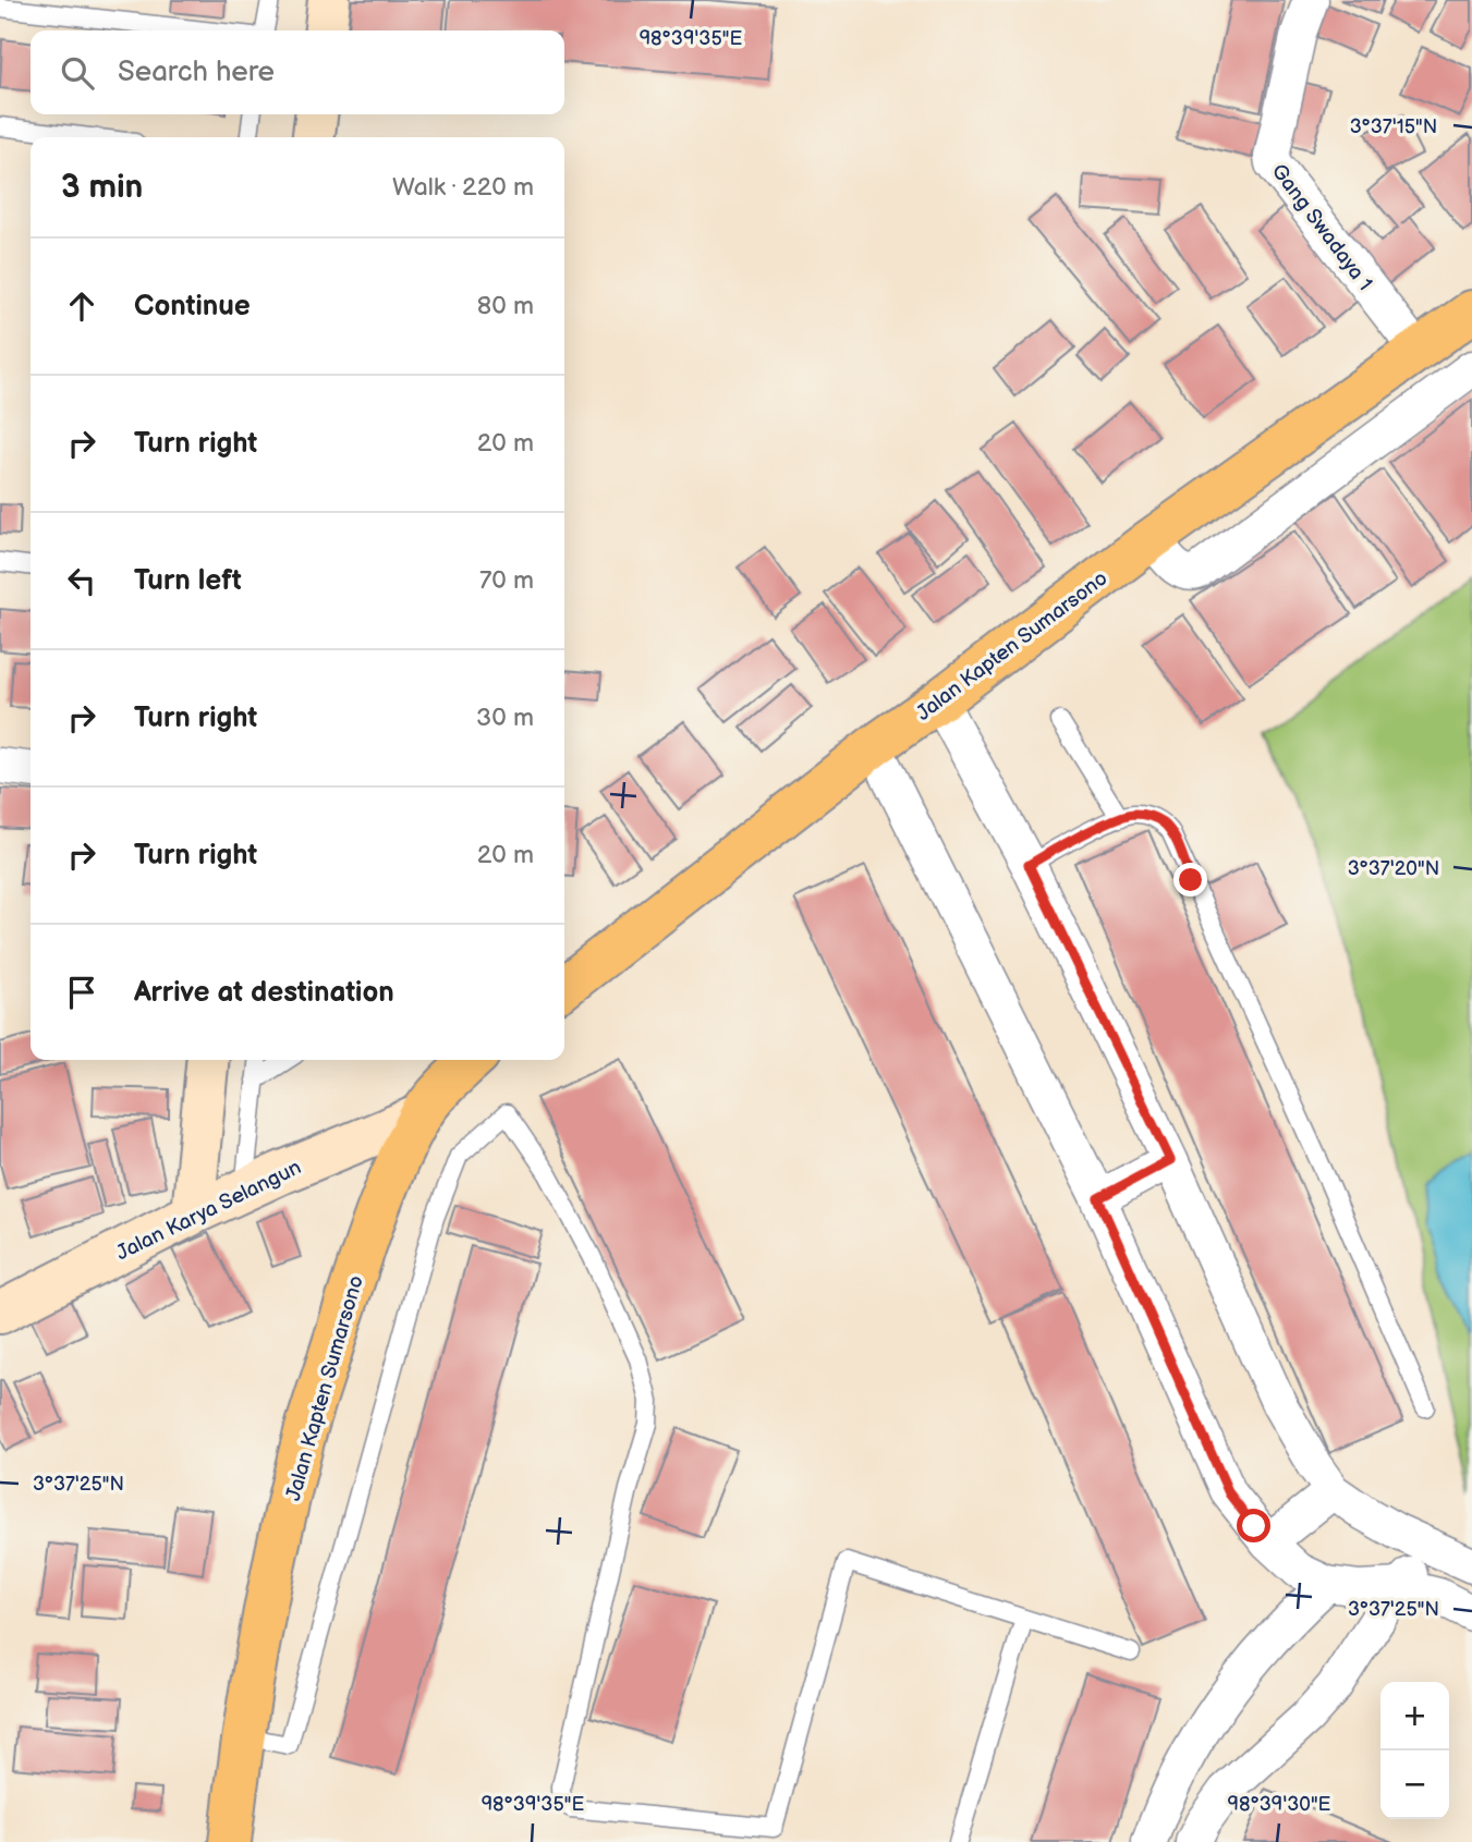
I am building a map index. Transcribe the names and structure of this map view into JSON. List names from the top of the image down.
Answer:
{
  "streets": {
    "highway": ["Jalan Kapten Sumarsono"],
    "main road": ["Jalan Karya Selangun"],
    "street": ["Gang Swadaya 1"]
  },
  "crossings": [
    ["Gang Swadaya 1", "Jalan Kapten Sumarsono"],
    ["Jalan Kapten Sumarsono", "Jalan Karya Selangun"]
  ],
  "page": {
    "search": "Search here",
    "heading": ["3 min", "Walk · 220 m"],
    "list": [
      ["Continue", "80 m"],
      ["Turn right", "20 m"],
      ["Turn left", "70 m"],
      ["Turn right", "30 m"],
      ["Turn right", "20 m"],
      "Arrive at destination"
    ],
    "map_buttons": ["+", "−"]
  },
  "coordinates": [
    "98°39'35\"E",
    "3°37'15\"N",
    "3°37'20\"N",
    "3°37'25\"N",
    "98°39'30\"E"
  ]
}
